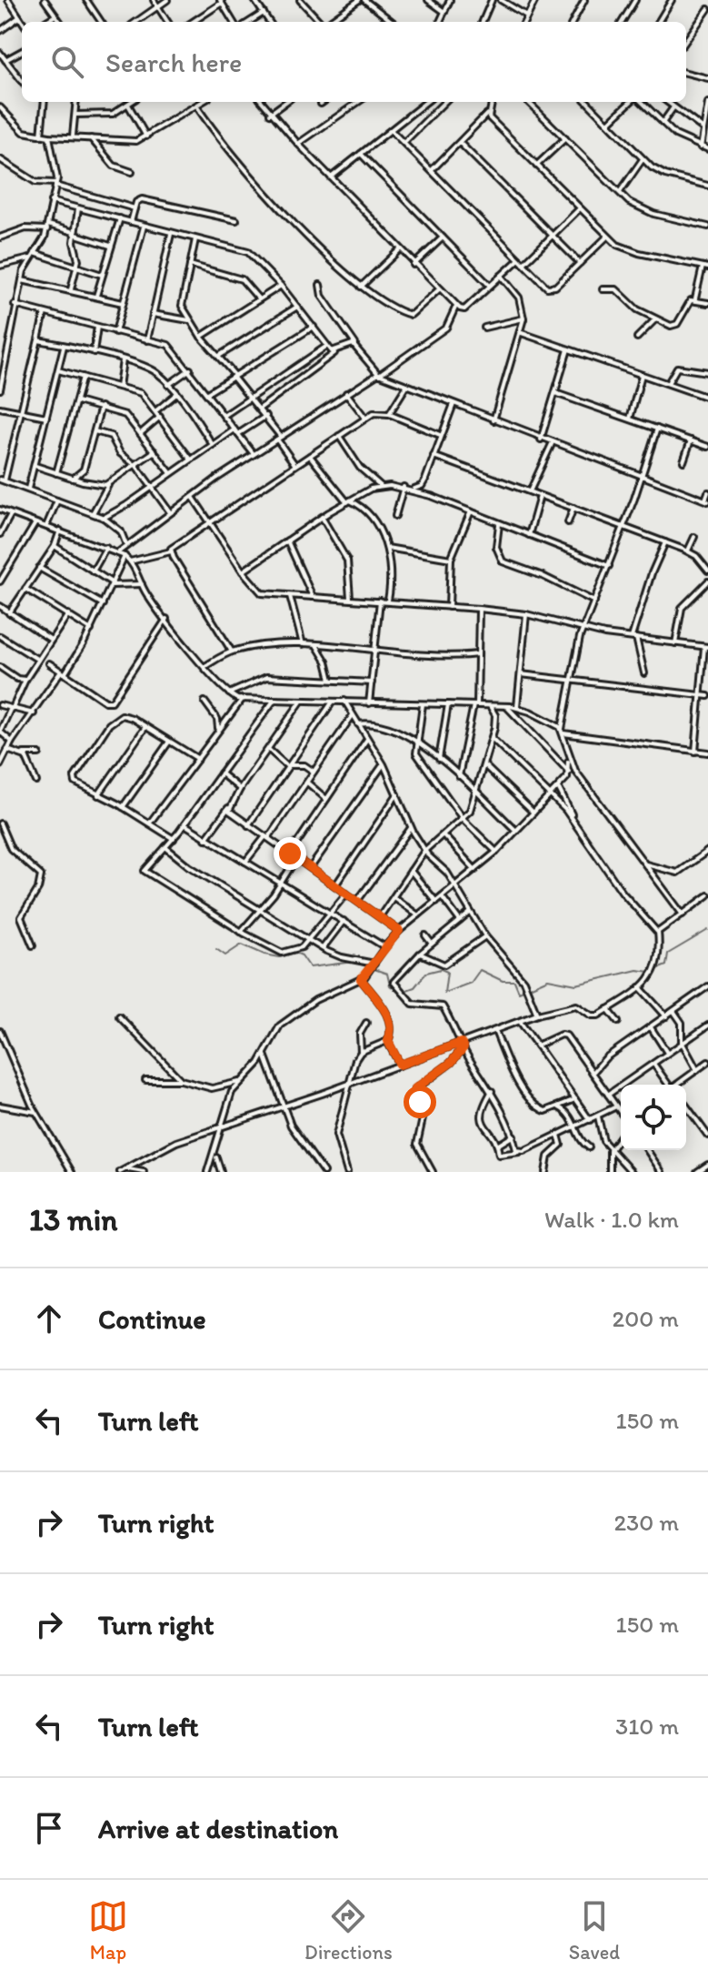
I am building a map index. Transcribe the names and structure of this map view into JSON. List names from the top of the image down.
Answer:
{
  "page": {
    "search": "Search here",
    "heading": ["13 min", "Walk · 1.0 km"],
    "list": [
      ["Continue", "200 m"],
      ["Turn left", "150 m"],
      ["Turn right", "230 m"],
      ["Turn right", "150 m"],
      ["Turn left", "310 m"],
      "Arrive at destination"
    ],
    "nav": ["Map", "Directions", "Saved"]
  }
}
